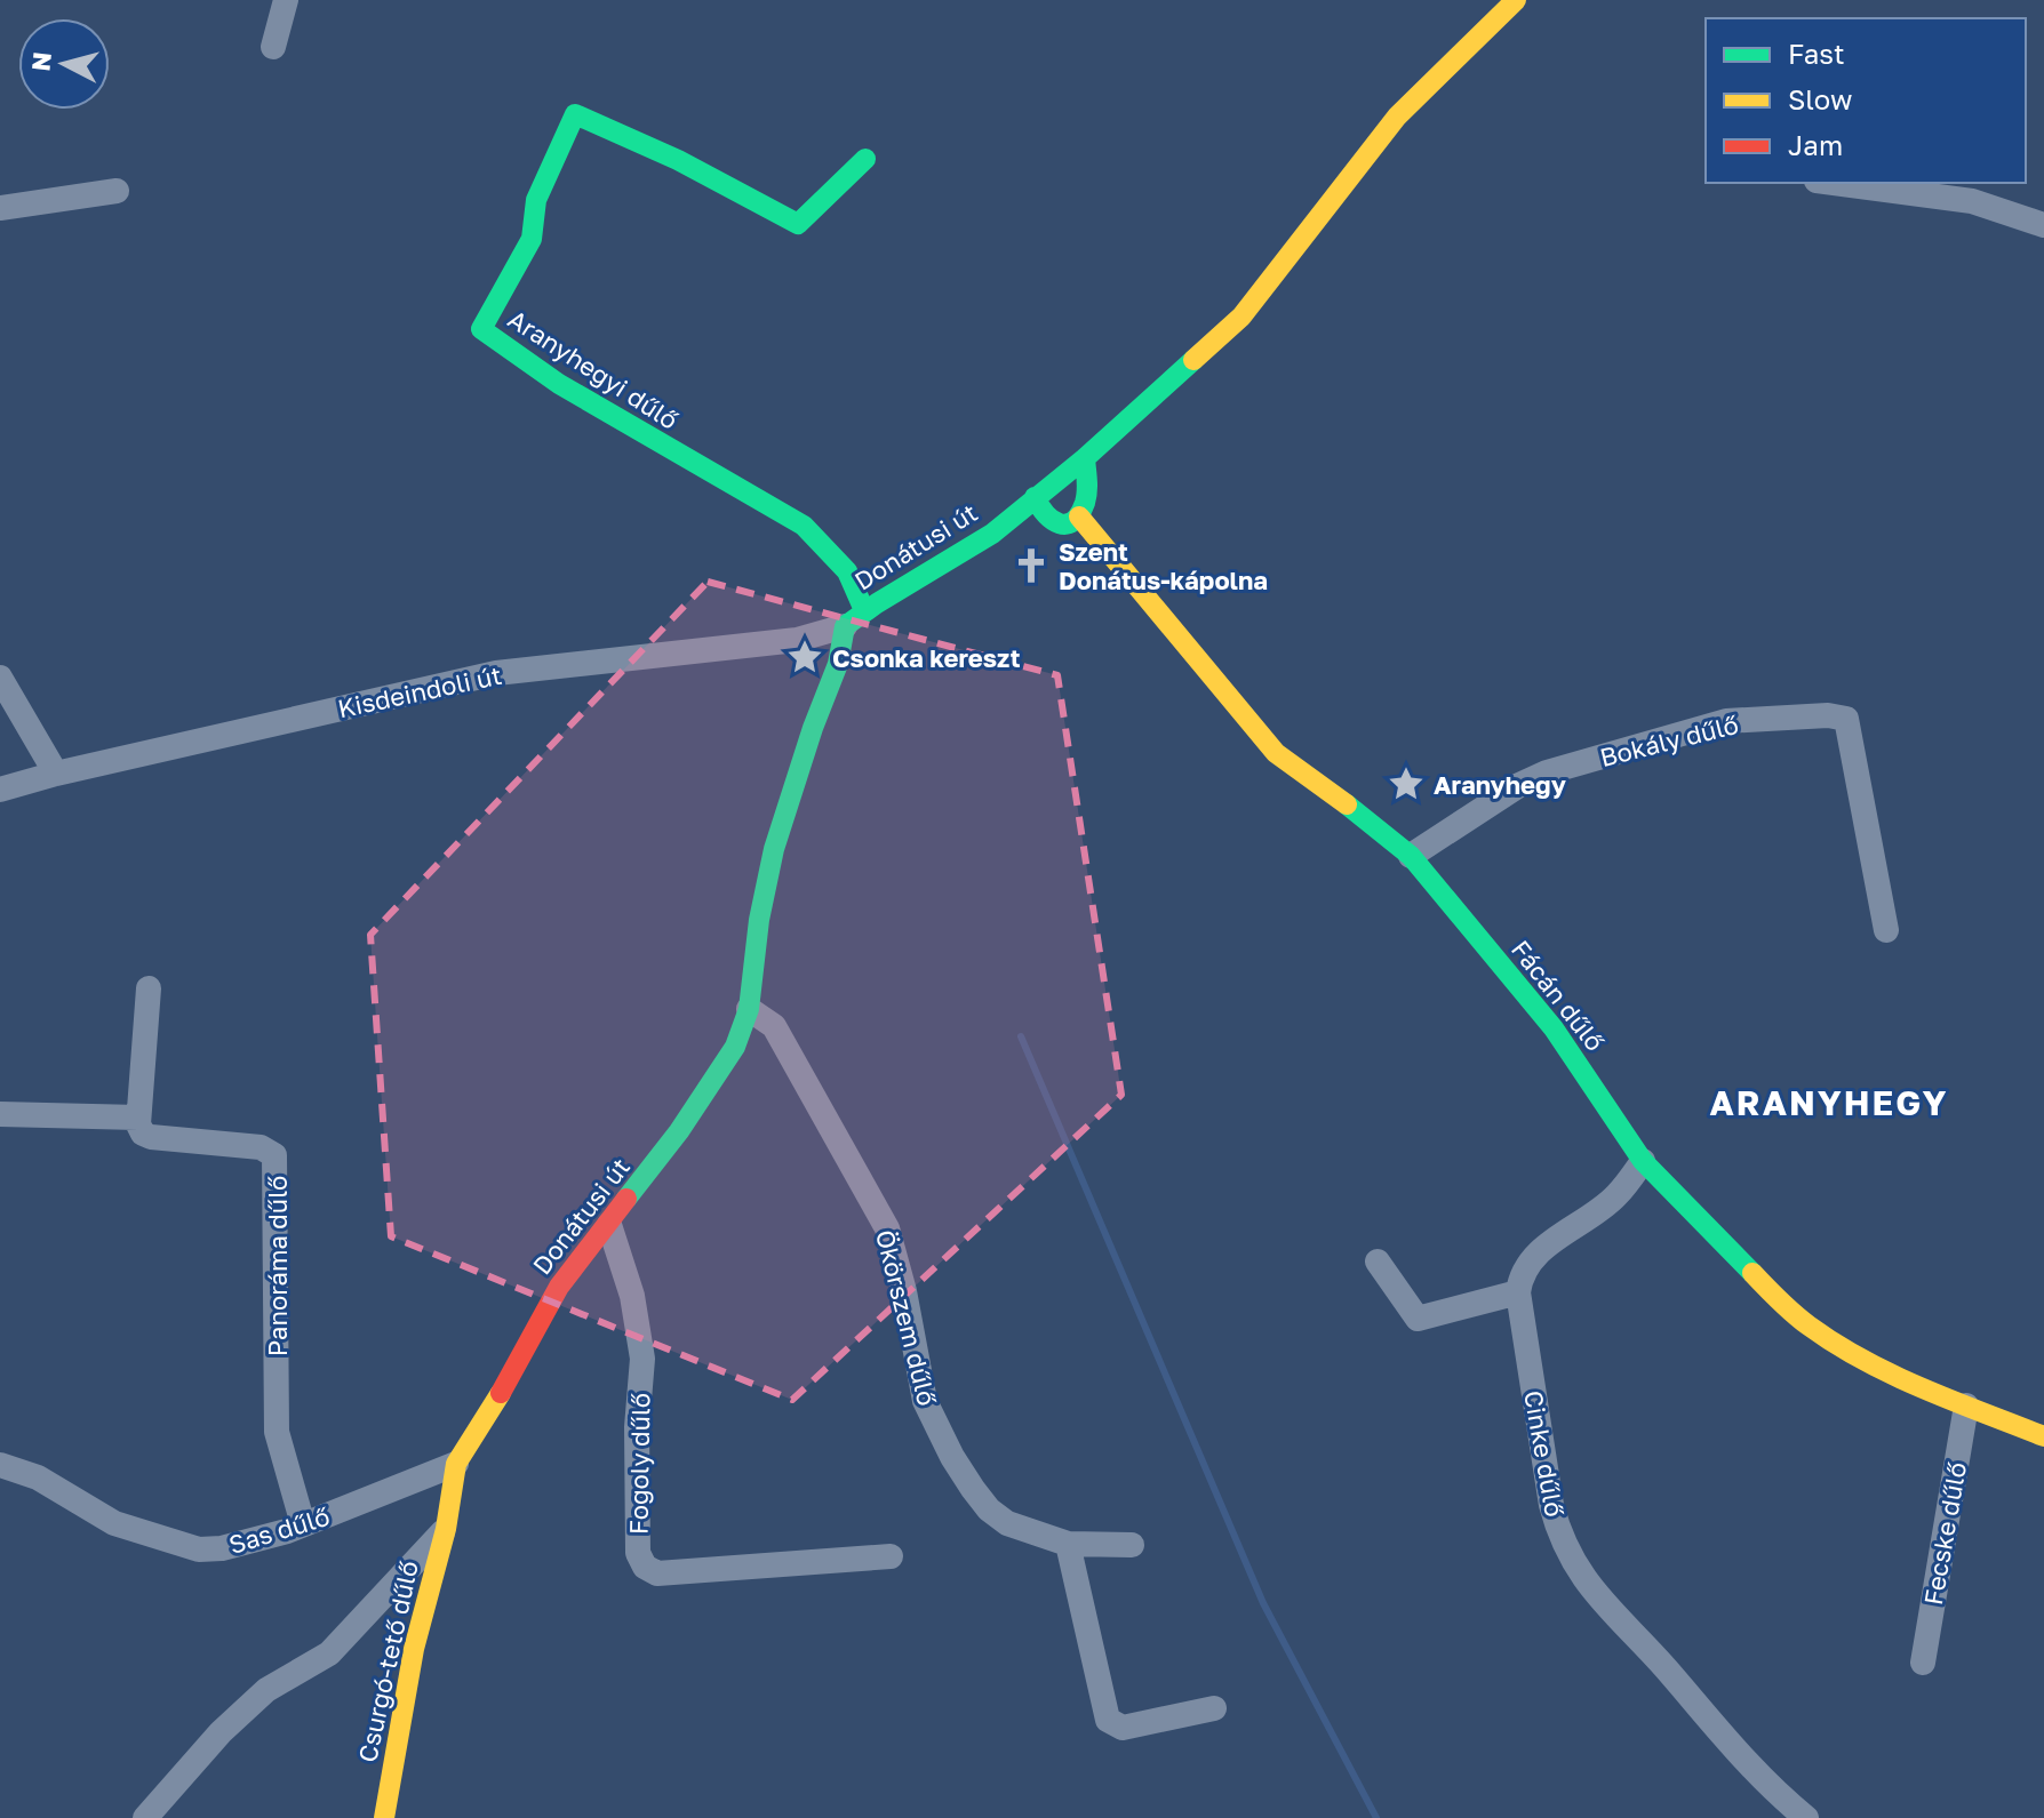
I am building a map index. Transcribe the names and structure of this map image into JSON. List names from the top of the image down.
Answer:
{
  "streets": {
    "street": [
      "Aranyhegyi dűlő",
      "Donátusi út",
      "Kisdeindoli út",
      "Bokály dűlő",
      "Fácán dűlő",
      "Panoráma dűlő",
      "Ökörszem dűlő",
      "Cinke dűlő",
      "Fogoly dűlő",
      "Sas dűlő",
      "Fecske dűlő",
      "Csurgó-tető dűlő"
    ]
  },
  "crossings": [
    ["Aranyhegyi dűlő", "Donátusi út"],
    ["Aranyhegyi dűlő", "Kisdeindoli út"],
    ["Donátusi út", "Kisdeindoli út"],
    ["Donátusi út", "Ökörszem dűlő"],
    ["Donátusi út", "Fogoly dűlő"],
    ["Donátusi út", "Sas dűlő"],
    ["Donátusi út", "Csurgó-tető dűlő"],
    ["Bokály dűlő", "Fácán dűlő"],
    ["Fácán dűlő", "Fecske dűlő"],
    ["Panoráma dűlő", "Sas dűlő"],
    ["Sas dűlő", "Csurgó-tető dűlő"]
  ],
  "districts": ["ARANYHEGY"],
  "places": {
    "church": ["Szent Donátus-kápolna"],
    "place": ["Csonka kereszt", "Aranyhegy"]
  },
  "legend": ["Fast", "Slow", "Jam"],
  "north": "left"
}
